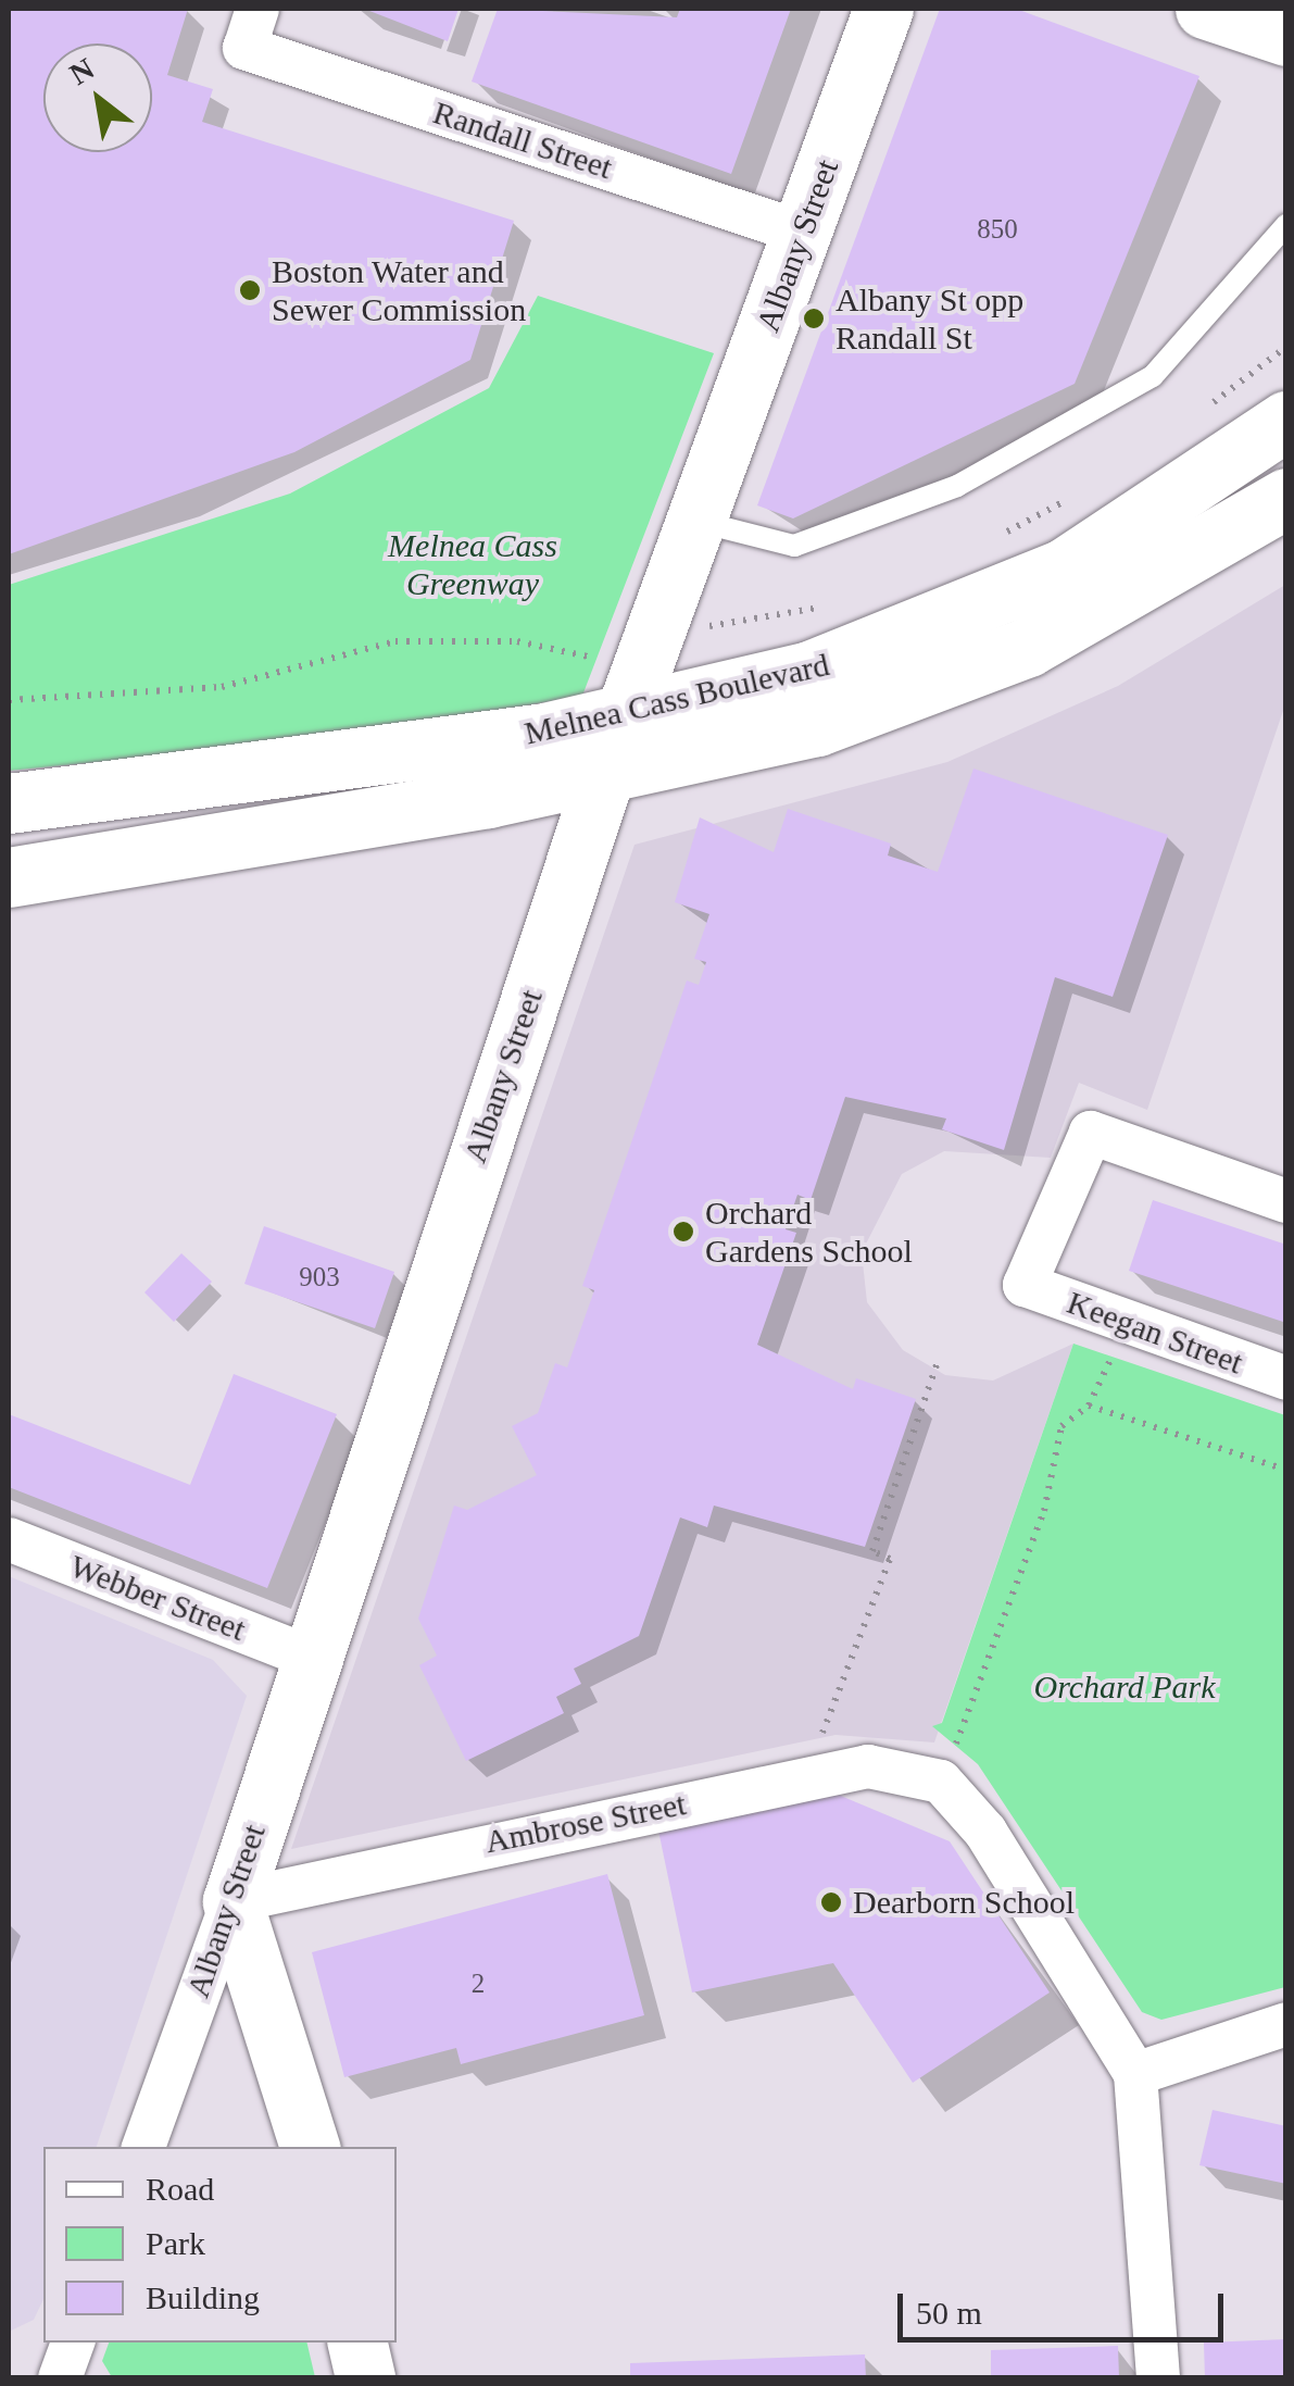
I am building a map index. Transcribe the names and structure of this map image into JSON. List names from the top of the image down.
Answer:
{
  "streets": {
    "main road": ["Albany Street", "Melnea Cass Boulevard"],
    "street": [
      "Randall Street",
      "Keegan Street",
      "Webber Street",
      "Ambrose Street"
    ]
  },
  "crossings": [
    ["Randall Street", "Albany Street"],
    ["Albany Street", "Melnea Cass Boulevard"],
    ["Albany Street", "Webber Street"],
    ["Albany Street", "Ambrose Street"]
  ],
  "parks": ["Melnea Cass Greenway", "Orchard Park"],
  "places": [
    "Boston Water and Sewer Commission",
    "Albany St opp Randall St",
    "Orchard Gardens School",
    "Dearborn School"
  ],
  "house_numbers": ["850", "903", "2"],
  "legend": ["Road", "Park", "Building"],
  "scale_bar": "50 m",
  "north": "top left"
}
